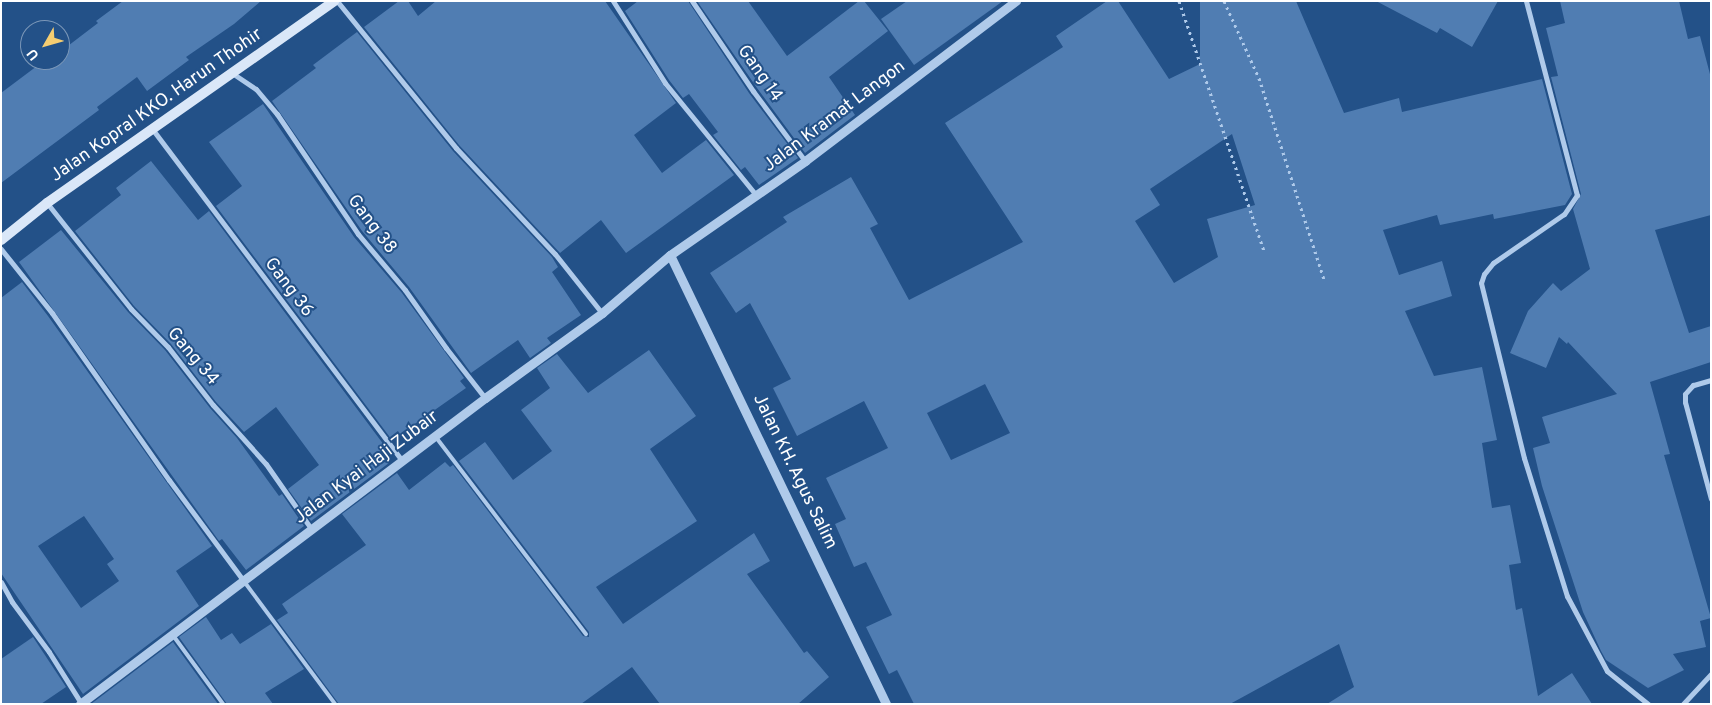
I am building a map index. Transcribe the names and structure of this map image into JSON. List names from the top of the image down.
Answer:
{
  "streets": {
    "main road": ["Jalan Kopral KKO. Harun Thohir"],
    "street": [
      "Gang 14",
      "Jalan Kramat Langon",
      "Gang 38",
      "Gang 36",
      "Gang 34",
      "Jalan Kyai Haji Zubair",
      "Jalan KH. Agus Salim"
    ]
  },
  "crossings": [
    ["Gang 14", "Jalan Kramat Langon"],
    ["Jalan Kopral KKO. Harun Thohir", "Gang 38"],
    ["Jalan Kopral KKO. Harun Thohir", "Gang 36"],
    ["Jalan Kopral KKO. Harun Thohir", "Gang 34"],
    ["Jalan Kramat Langon", "Jalan Kyai Haji Zubair"],
    ["Jalan Kramat Langon", "Jalan KH. Agus Salim"],
    ["Gang 38", "Jalan Kyai Haji Zubair"],
    ["Gang 36", "Jalan Kyai Haji Zubair"],
    ["Gang 34", "Jalan Kyai Haji Zubair"],
    ["Jalan Kyai Haji Zubair", "Jalan KH. Agus Salim"]
  ],
  "north": "bottom left"
}
